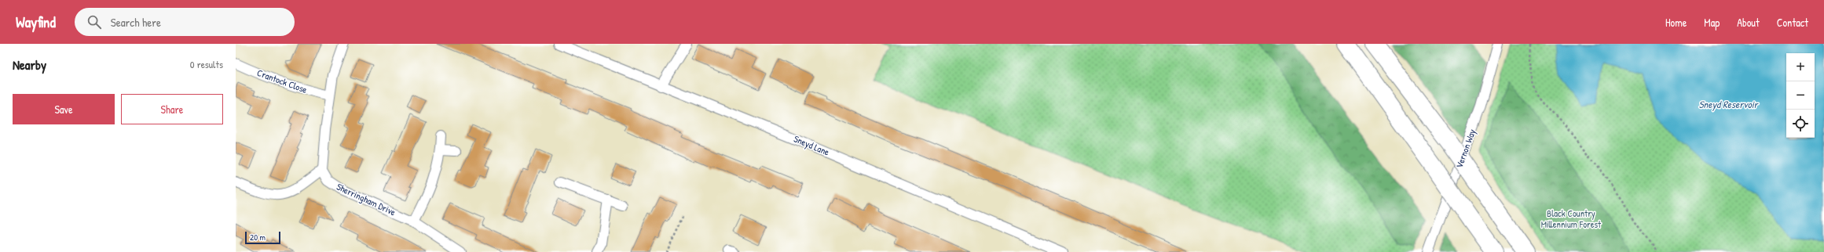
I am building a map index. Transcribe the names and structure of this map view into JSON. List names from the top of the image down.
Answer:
{
  "streets": {
    "street": [
      "Crantock Close",
      "Sneyd Lane",
      "Vernon Way",
      "Sherringham Drive"
    ]
  },
  "water": ["Sneyd Reservoir"],
  "parks": ["Black Country Millennium Forest"],
  "scale_bar": "20 m",
  "page": {
    "header": "Wayfind",
    "search": "Search here",
    "nav": [
      "Home",
      "Map",
      "About",
      "Contact"
    ],
    "heading": ["Nearby", "0 results"],
    "map_buttons": ["+", "−"],
    "buttons": ["Save", "Share"],
    "scale": "20 m"
  }
}
